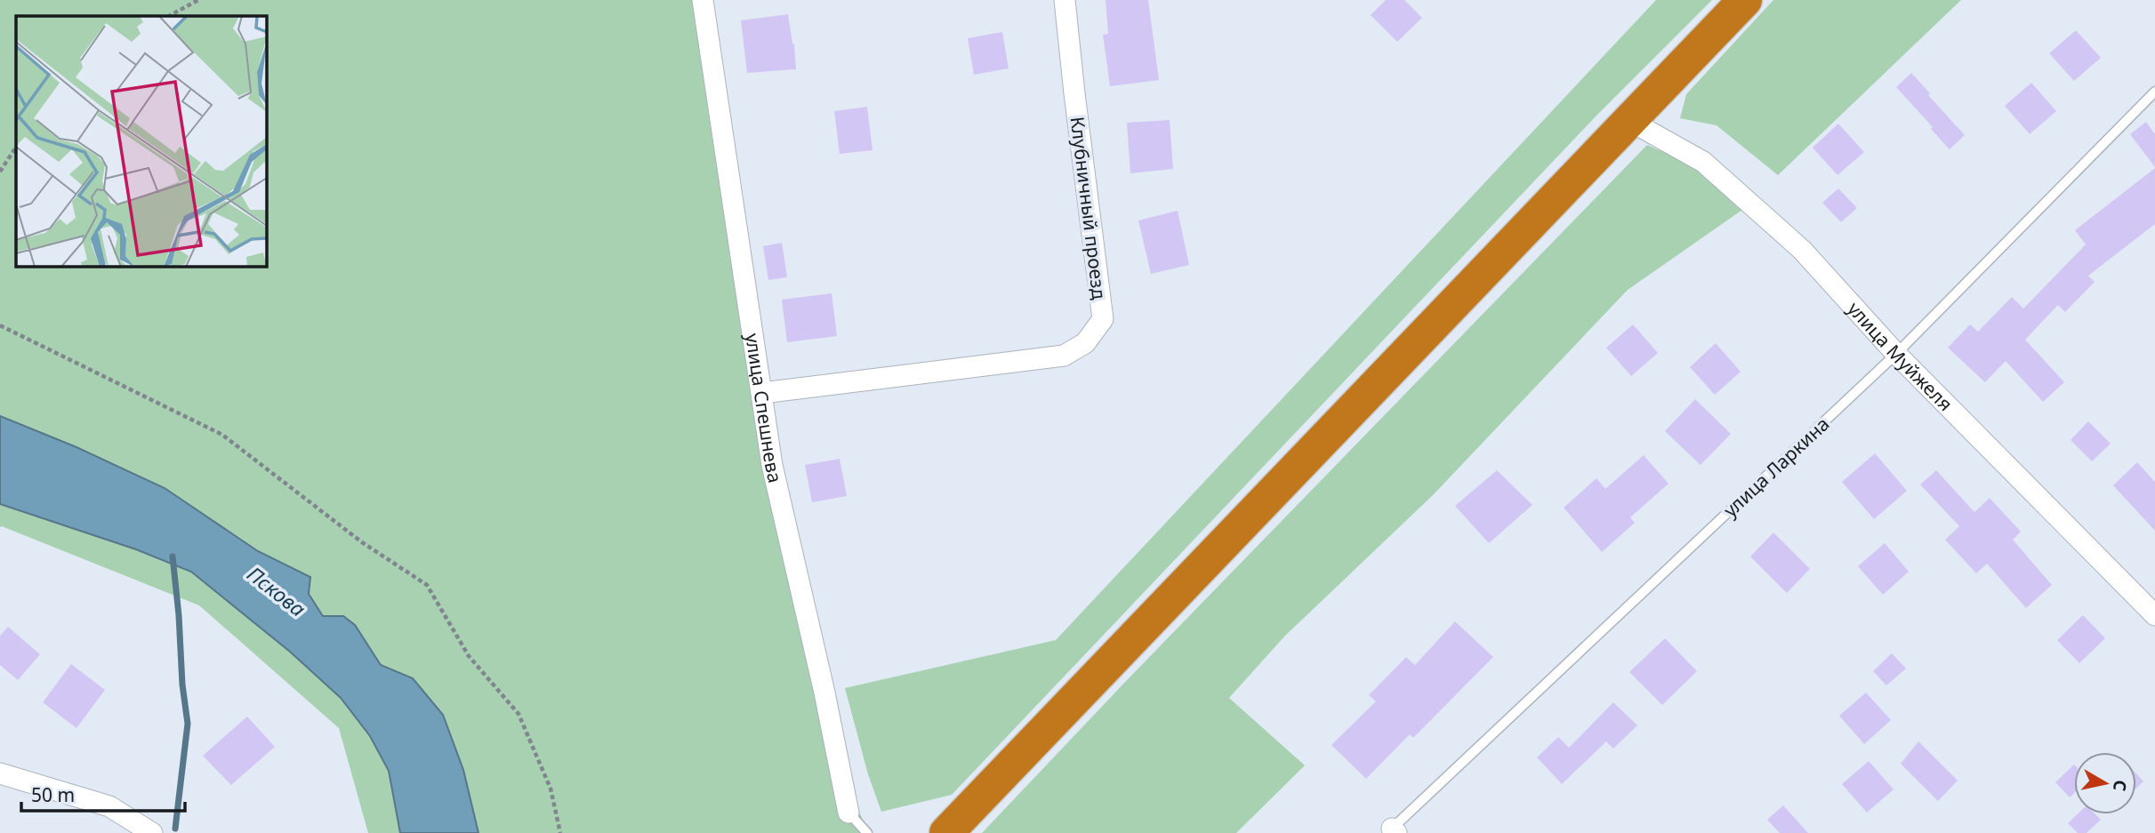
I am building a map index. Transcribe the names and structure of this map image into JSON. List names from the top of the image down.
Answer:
{
  "streets": {
    "street": ["Клубничный проезд", "улица Муйжеля", "улица Спешнева"],
    "lane": ["улица Ларкина"]
  },
  "crossings": [
    ["Клубничный проезд", "улица Спешнева"],
    ["улица Муйжеля", "улица Ларкина"]
  ],
  "water": ["Пскова"],
  "scale_bar": "50 m",
  "north": "right"
}
